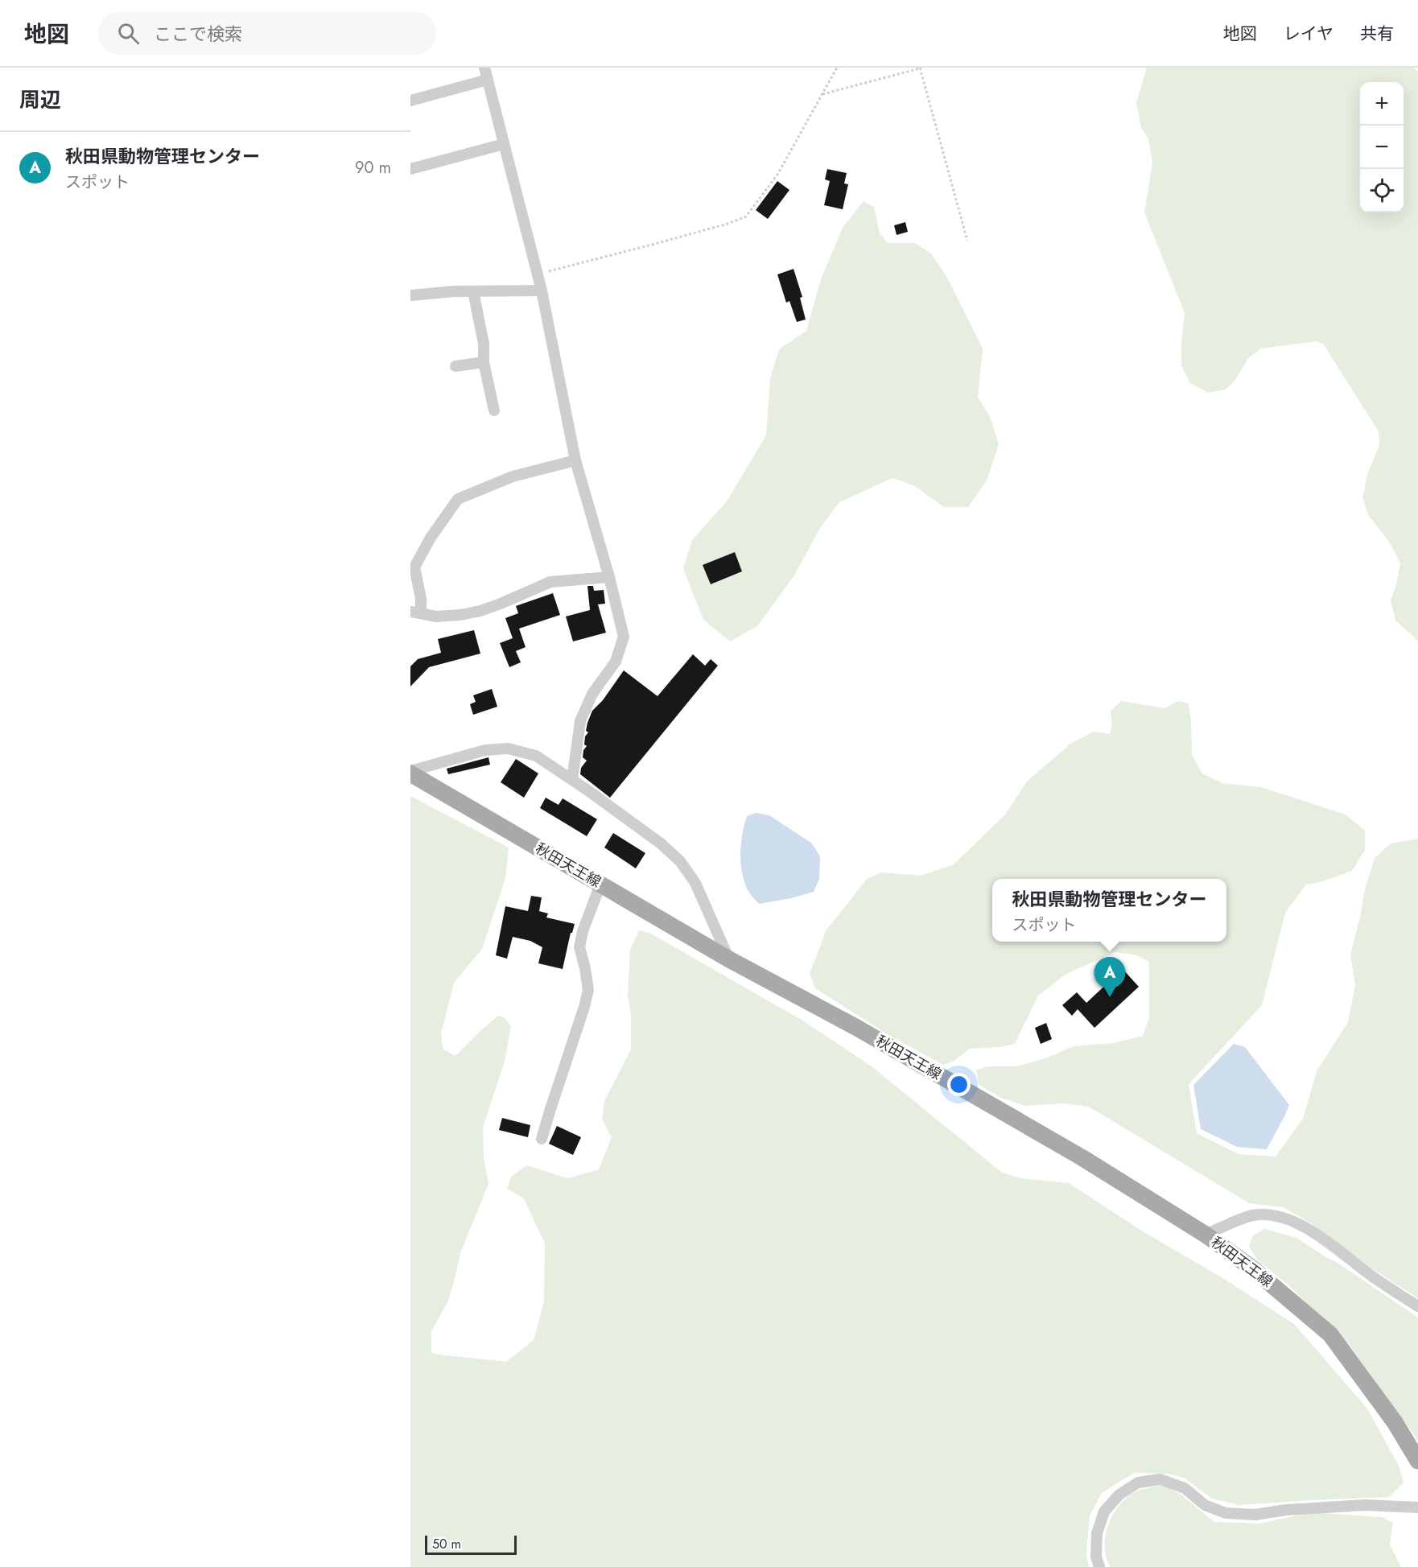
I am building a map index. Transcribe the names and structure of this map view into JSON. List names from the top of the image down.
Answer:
{
  "streets": {
    "main road": ["秋田天王線"]
  },
  "scale_bar": "50 m",
  "page": {
    "header": "地図",
    "search": "ここで検索",
    "nav": ["地図", "レイヤ", "共有"],
    "heading": "周辺",
    "map_buttons": ["+", "−"],
    "list": [
      {
        "mark": "A",
        "name": "秋田県動物管理センター",
        "note": "スポット",
        "value": "90 m"
      }
    ],
    "popup": ["秋田県動物管理センター", "スポット"],
    "pins": "A",
    "scale": "50 m"
  }
}
